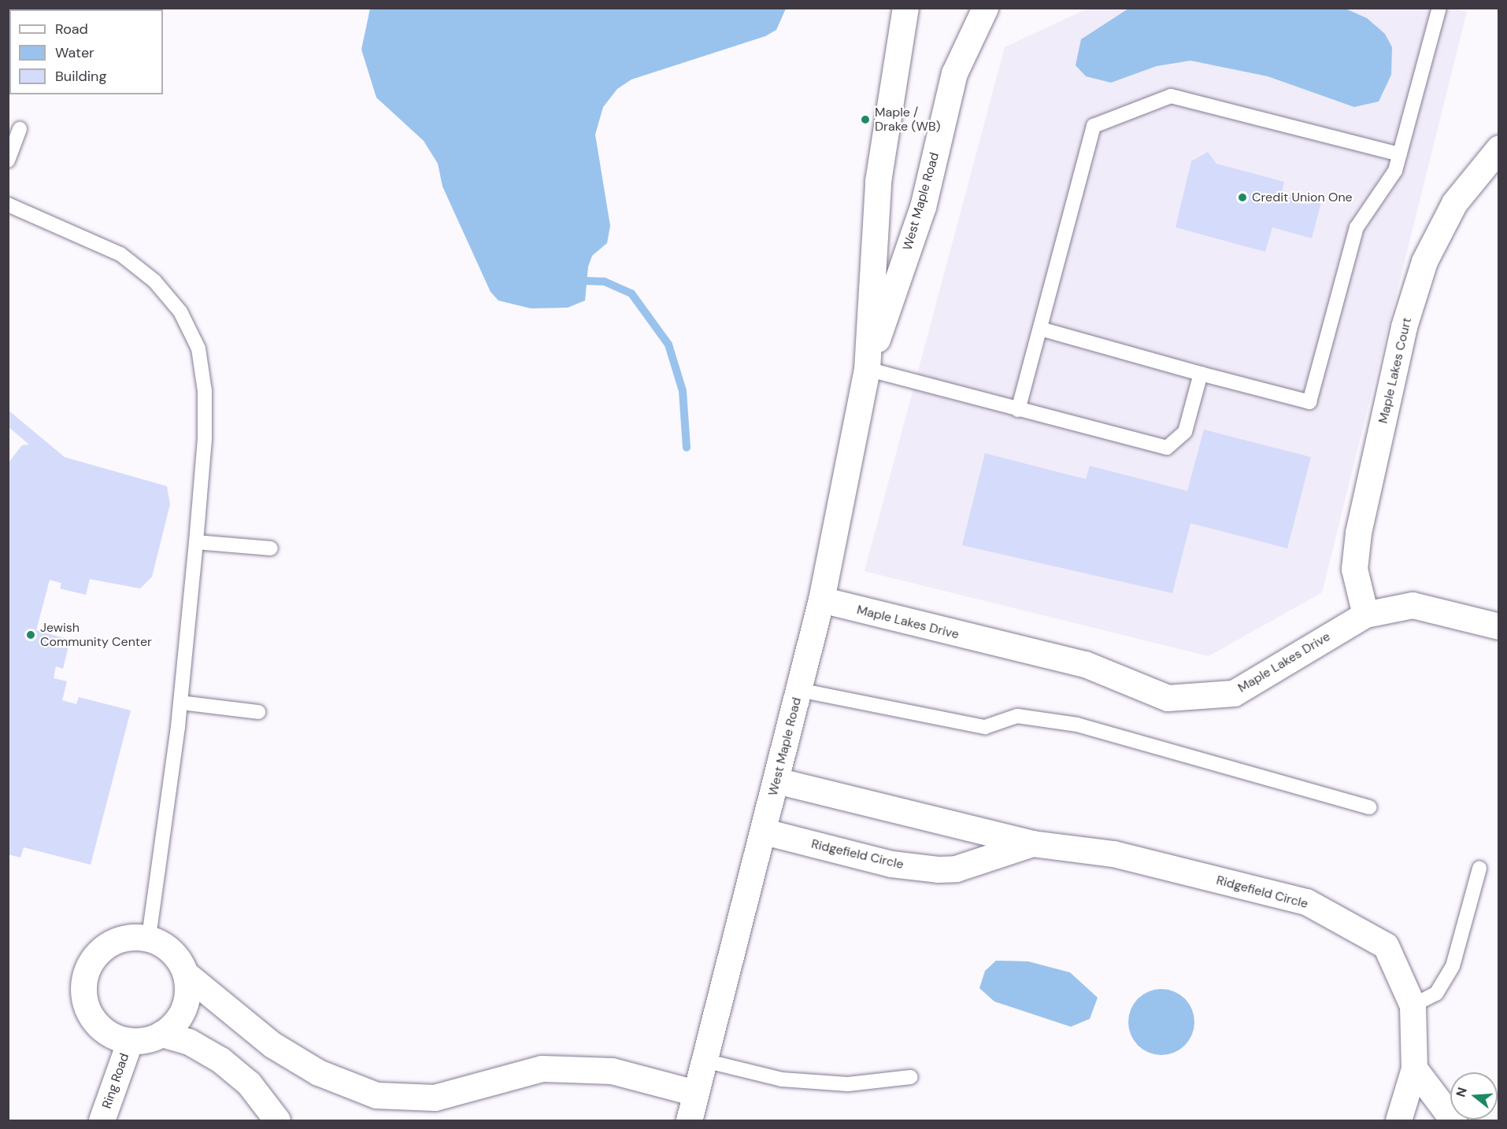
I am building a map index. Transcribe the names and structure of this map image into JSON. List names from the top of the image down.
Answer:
{
  "streets": {
    "street": [
      "West Maple Road",
      "Maple Lakes Court",
      "Maple Lakes Drive",
      "Ridgefield Circle",
      "Ring Road"
    ]
  },
  "crossings": [
    ["West Maple Road", "Maple Lakes Drive"],
    ["West Maple Road", "Ridgefield Circle"],
    ["Maple Lakes Court", "Maple Lakes Drive"]
  ],
  "places": ["Maple / Drake (WB)", "Credit Union One", "Jewish Community Center"],
  "legend": ["Road", "Water", "Building"],
  "north": "left"
}
